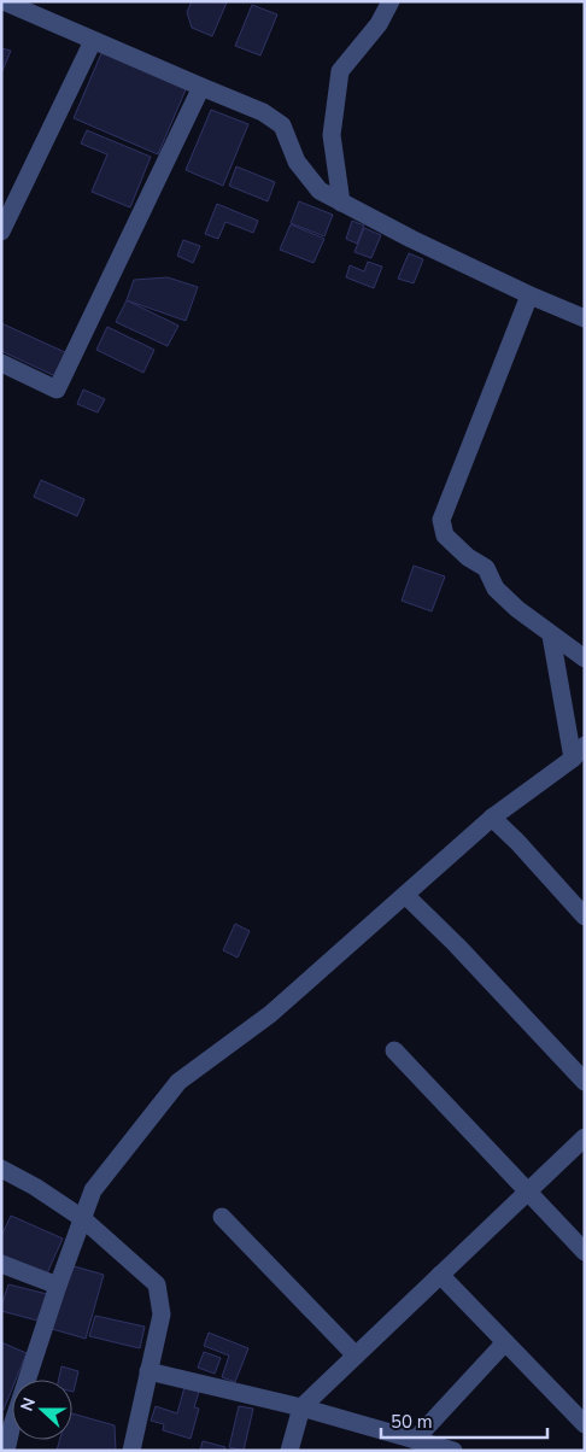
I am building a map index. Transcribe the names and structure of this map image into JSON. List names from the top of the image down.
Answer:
{
  "scale_bar": "50 m",
  "north": "left"
}
